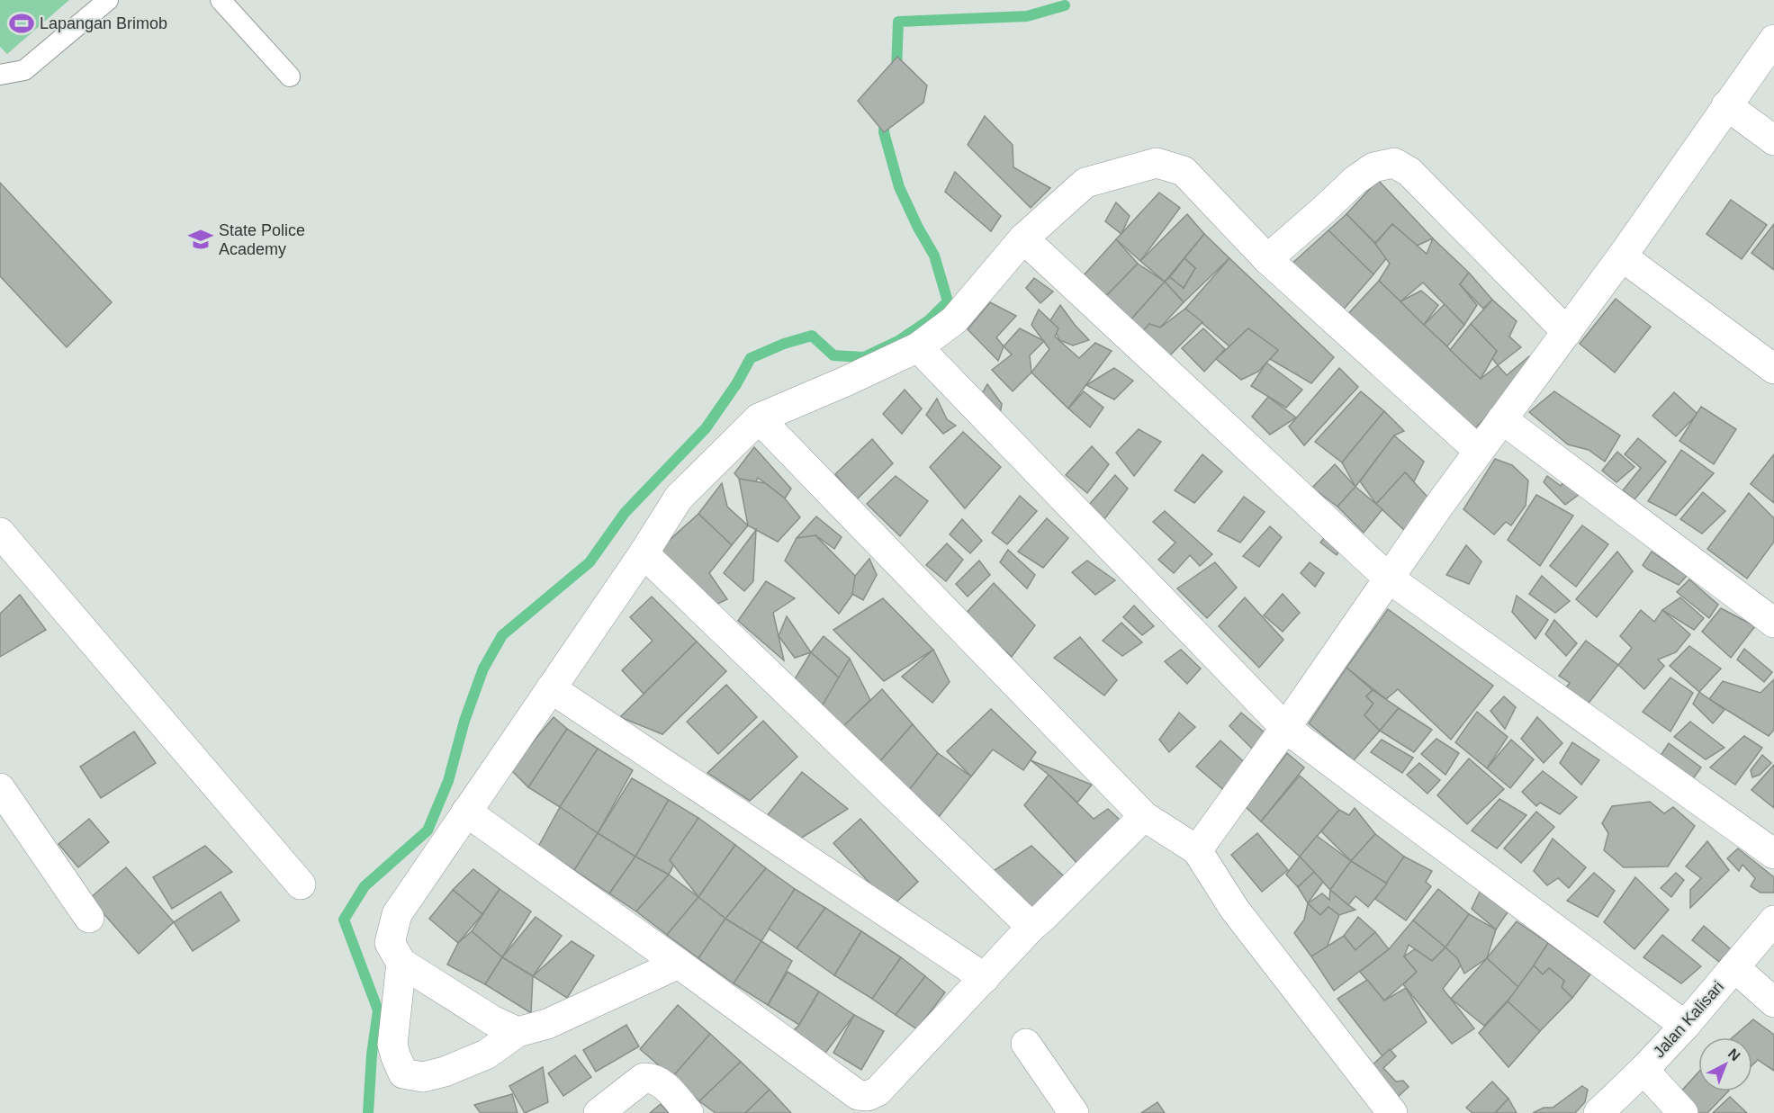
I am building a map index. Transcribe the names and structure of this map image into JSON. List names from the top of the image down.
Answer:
{
  "streets": {
    "street": ["Jalan Kalisari"]
  },
  "places": {
    "sports": ["Lapangan Brimob"],
    "school or university": ["State Police Academy"]
  },
  "north": "top right"
}
